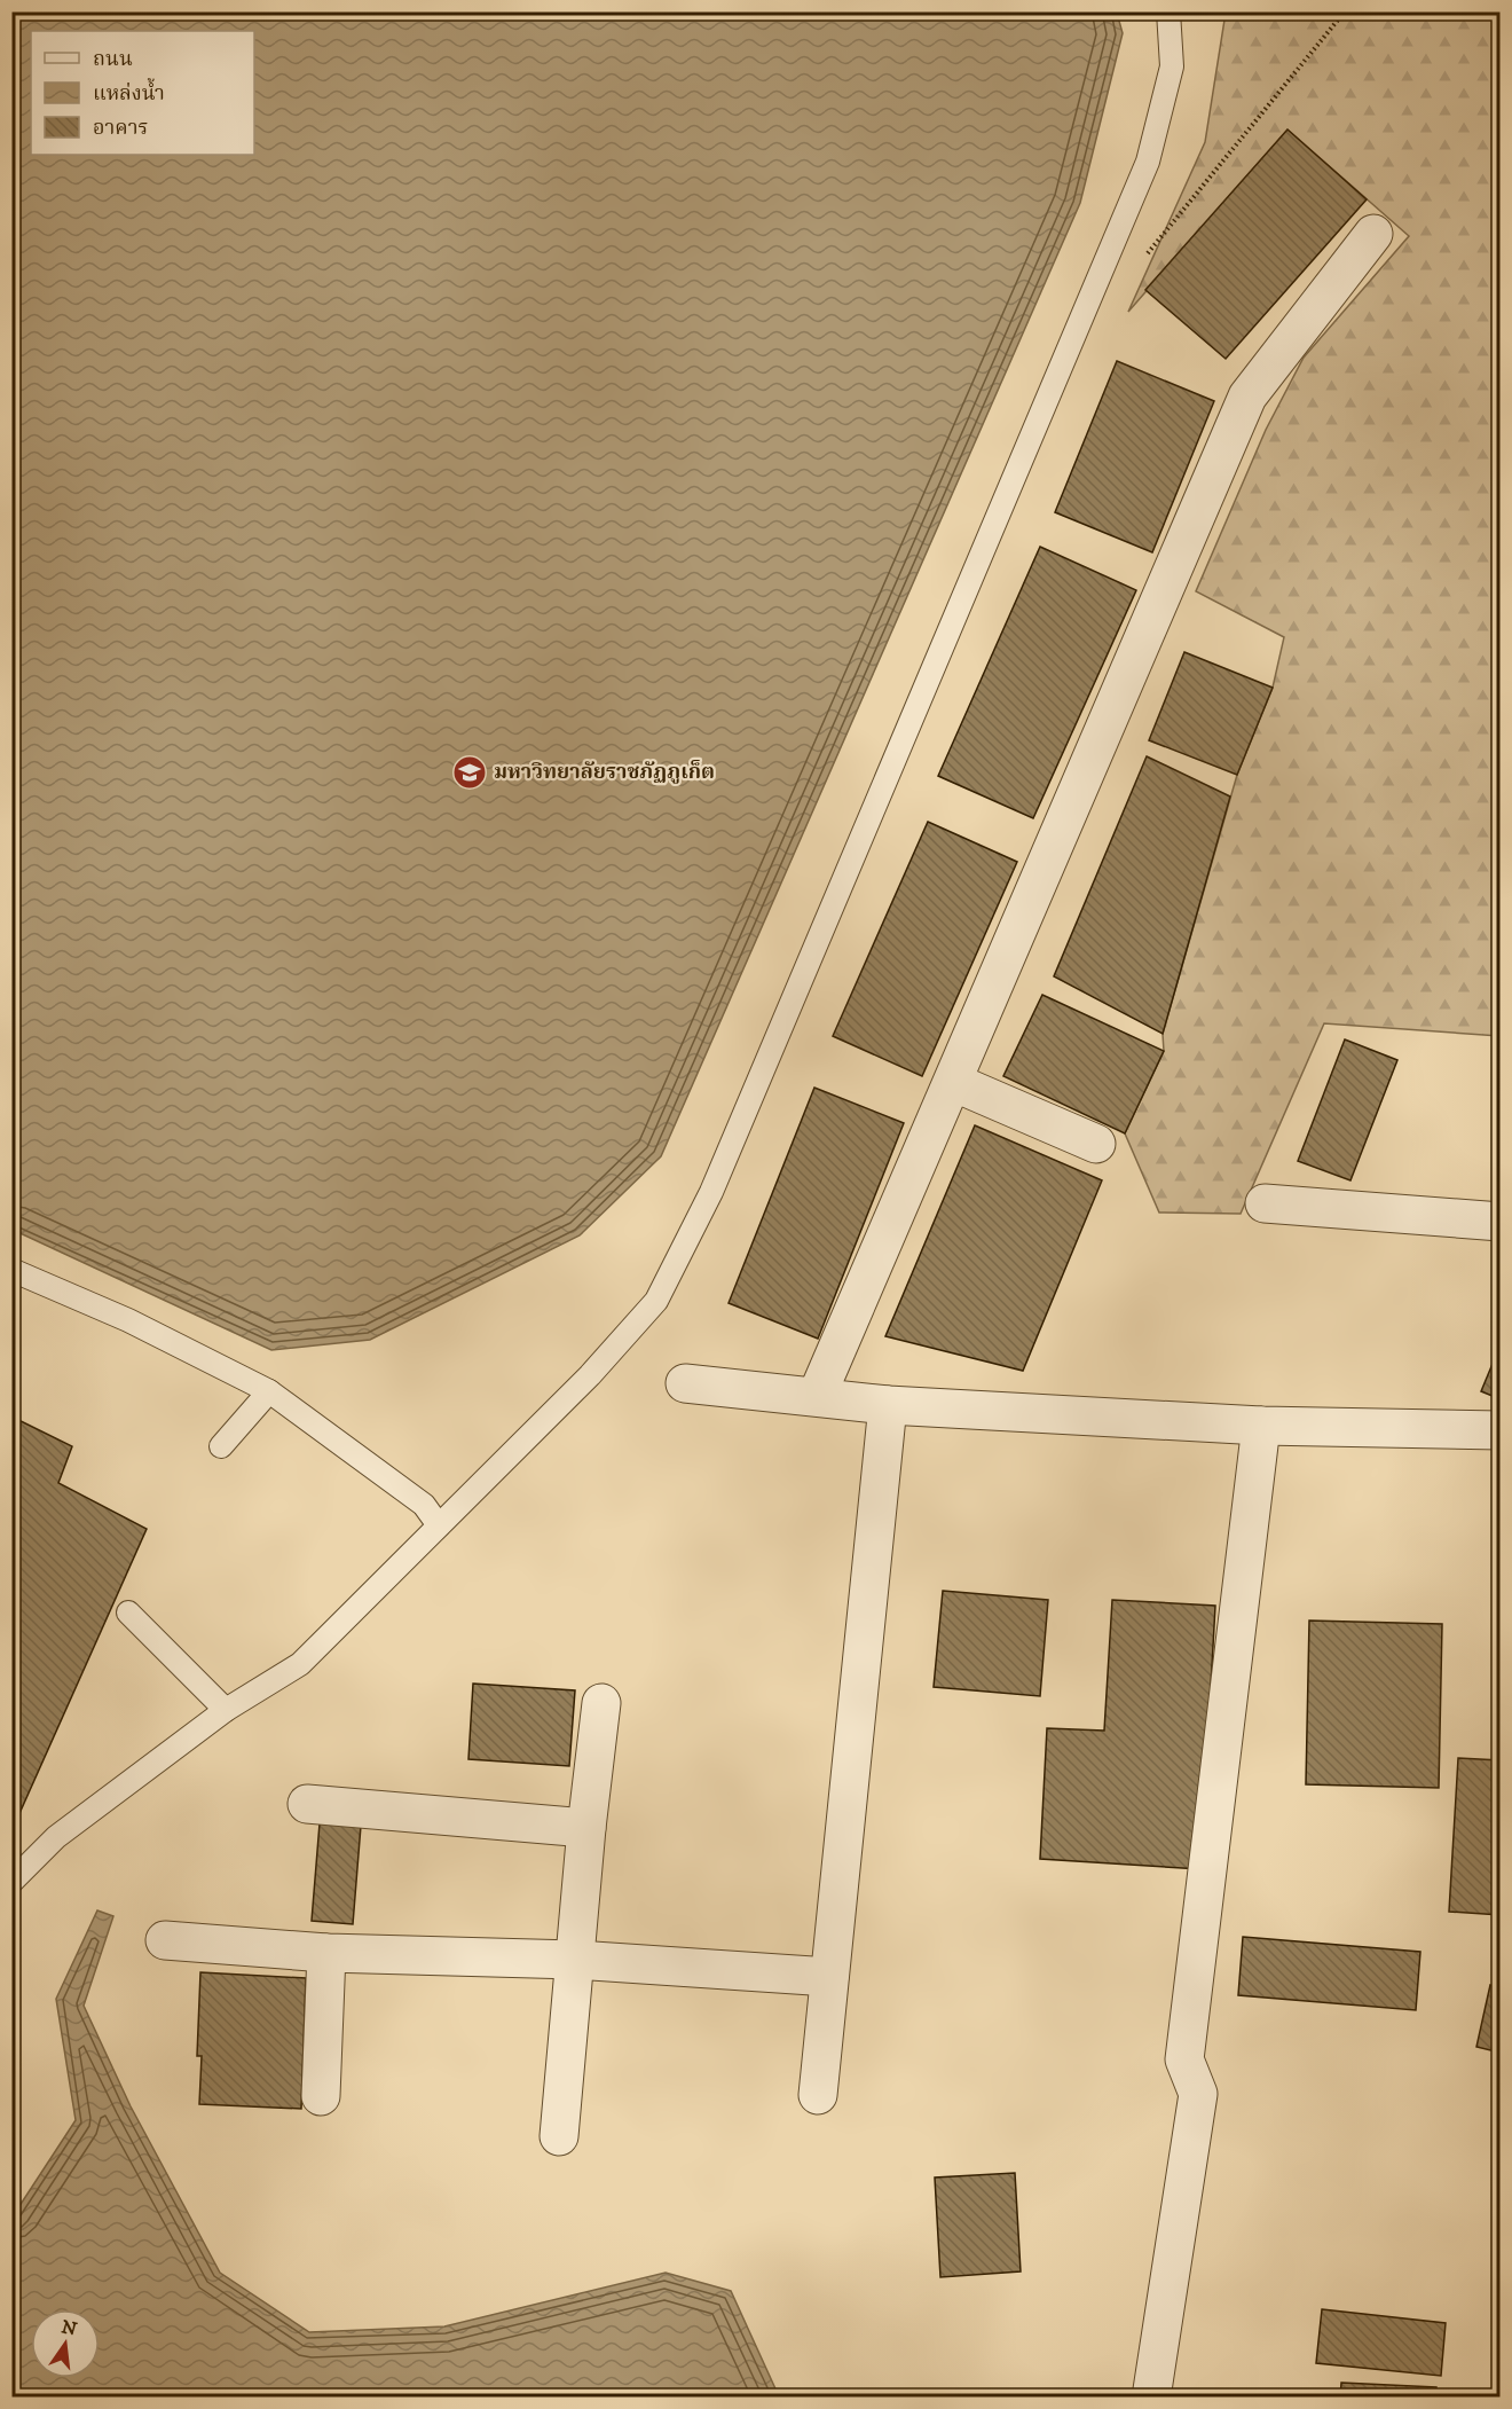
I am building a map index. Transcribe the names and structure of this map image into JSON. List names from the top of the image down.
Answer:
{
  "places": {
    "school or university": ["มหาวิทยาลัยราชภัฏภูเก็ต"]
  },
  "legend": ["ถนน", "แหล่งน้ำ", "อาคาร"],
  "north": "top"
}
